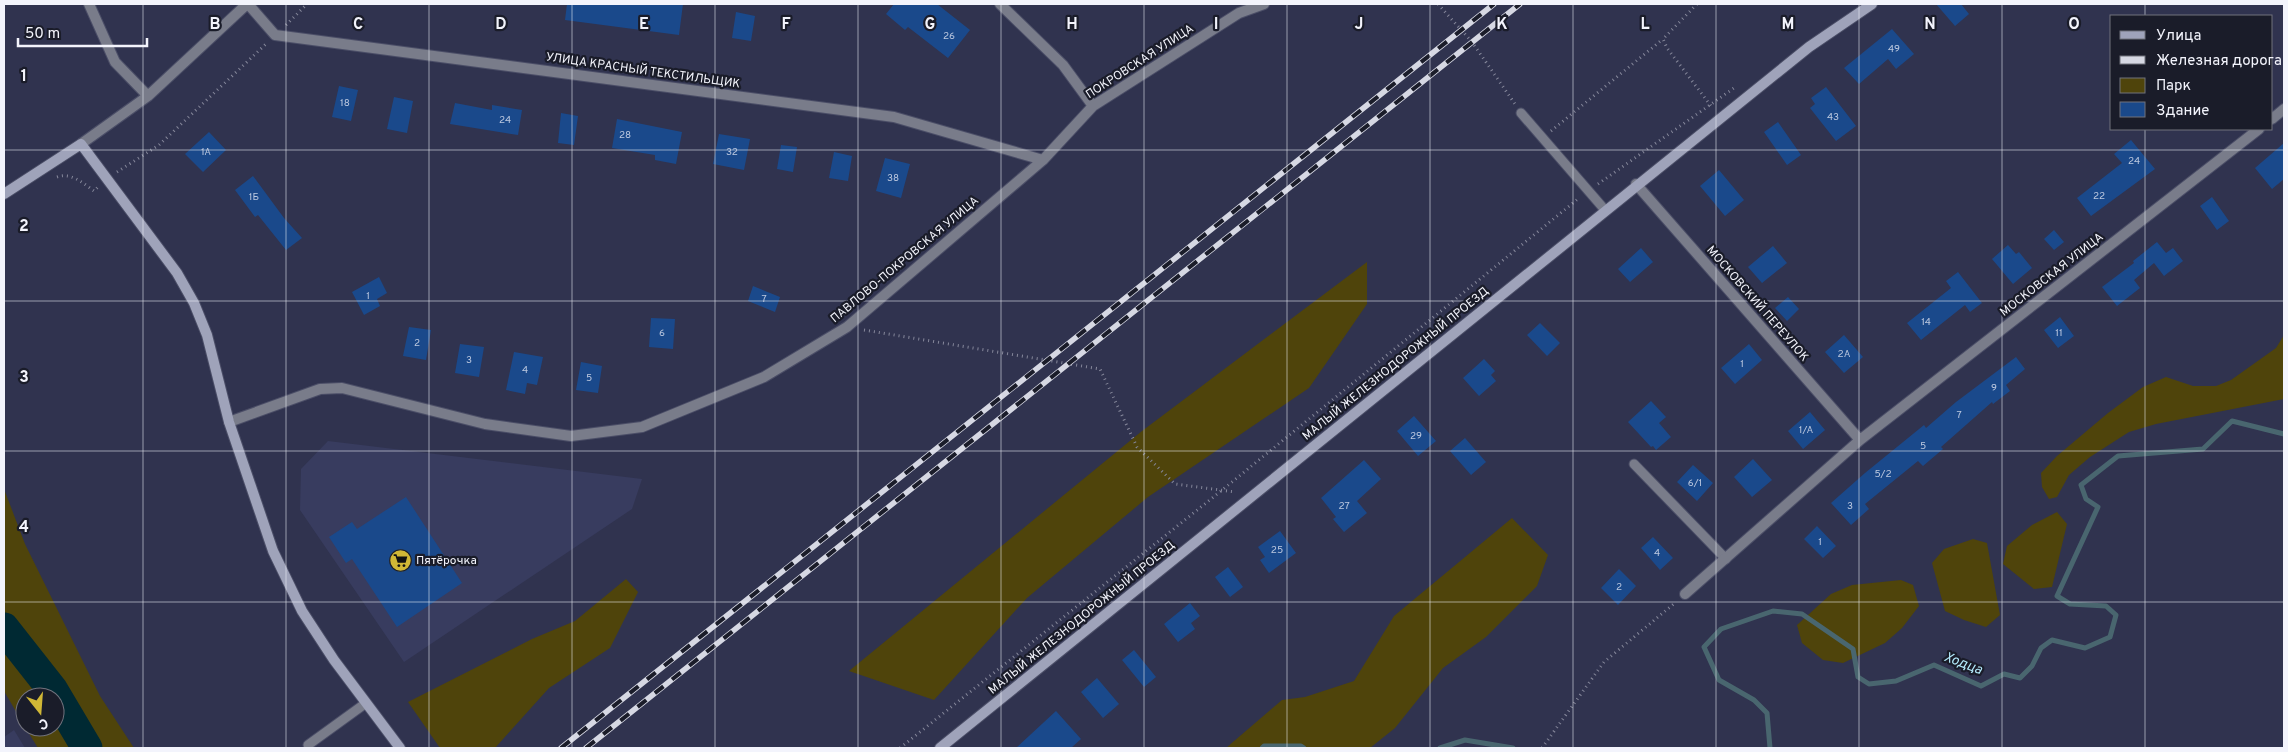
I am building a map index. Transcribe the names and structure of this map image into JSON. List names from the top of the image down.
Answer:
{
  "streets": {
    "street": [
      "ПОКРОВСКАЯ УЛИЦА",
      "УЛИЦА КРАСНЫЙ ТЕКСТИЛЬЩИК",
      "ПАВЛОВО-ПОКРОВСКАЯ УЛИЦА",
      "МОСКОВСКАЯ УЛИЦА",
      "МОСКОВСКИЙ ПЕРЕУЛОК",
      "МАЛЫЙ ЖЕЛЕЗНОДОРОЖНЫЙ ПРОЕЗД"
    ]
  },
  "crossings": [
    ["ПОКРОВСКАЯ УЛИЦА", "УЛИЦА КРАСНЫЙ ТЕКСТИЛЬЩИК"],
    ["ПОКРОВСКАЯ УЛИЦА", "ПАВЛОВО-ПОКРОВСКАЯ УЛИЦА"],
    ["УЛИЦА КРАСНЫЙ ТЕКСТИЛЬЩИК", "ПАВЛОВО-ПОКРОВСКАЯ УЛИЦА"],
    ["МОСКОВСКАЯ УЛИЦА", "МОСКОВСКИЙ ПЕРЕУЛОК"],
    ["МОСКОВСКИЙ ПЕРЕУЛОК", "МАЛЫЙ ЖЕЛЕЗНОДОРОЖНЫЙ ПРОЕЗД"]
  ],
  "water": ["Ходца"],
  "places": {
    "supermarket": ["Пятёрочка"]
  },
  "house_numbers": [
    "26",
    "49",
    "18",
    "43",
    "24",
    "28",
    "1А",
    "32",
    "24",
    "38",
    "22",
    "1Б",
    "1",
    "7",
    "14",
    "6",
    "11",
    "2",
    "2А",
    "3",
    "1",
    "4",
    "5",
    "9",
    "7",
    "1/А",
    "29",
    "5",
    "5/2",
    "6/1",
    "27",
    "3",
    "1",
    "25",
    "4",
    "2"
  ],
  "legend": [
    "Улица",
    "Железная дорога",
    "Парк",
    "Здание"
  ],
  "scale_bar": "50 m",
  "north": "bottom",
  "grid": {
    "columns": [
      "B",
      "C",
      "D",
      "E",
      "F",
      "G",
      "H",
      "I",
      "J",
      "K",
      "L",
      "M",
      "N",
      "O"
    ],
    "rows": [
      "1",
      "2",
      "3",
      "4"
    ]
  }
}
